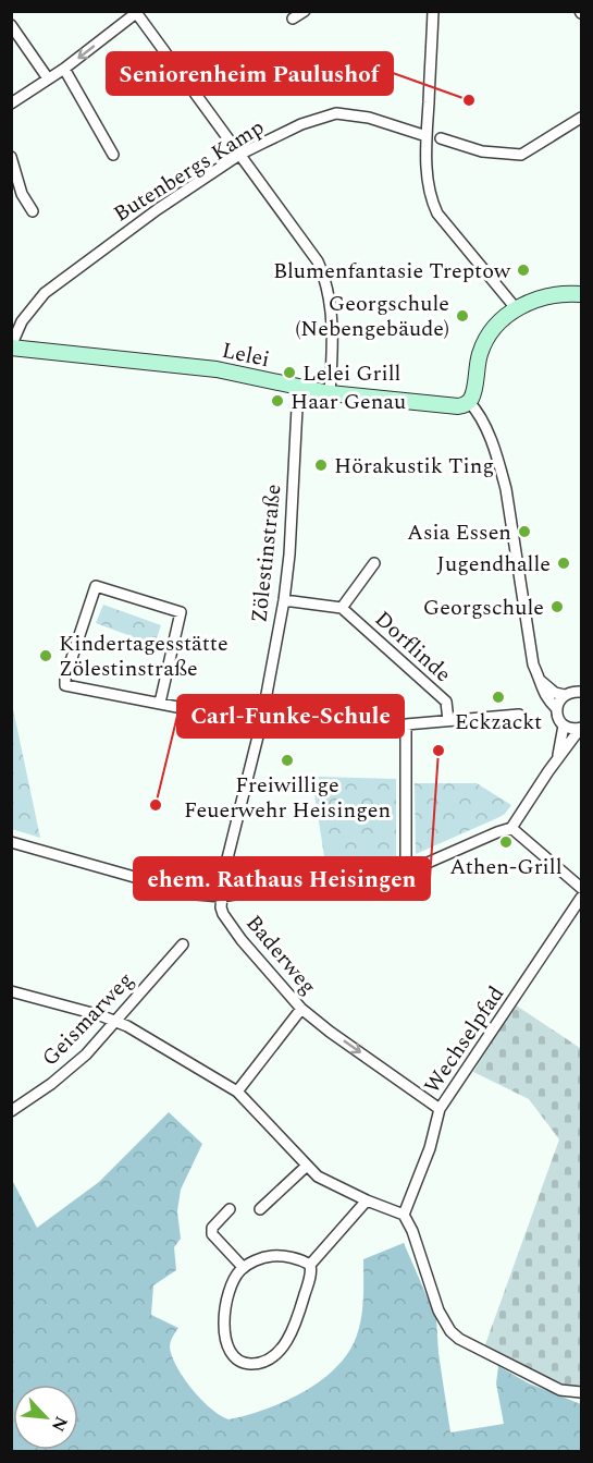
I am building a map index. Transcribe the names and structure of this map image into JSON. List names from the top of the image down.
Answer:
{
  "streets": {
    "street": [
      "Butenbergs Kamp",
      "Lelei",
      "Zölestinstraße",
      "Dorflinde",
      "Baderweg",
      "Geismarweg",
      "Wechselpfad"
    ]
  },
  "crossings": [
    ["Butenbergs Kamp", "Lelei"],
    ["Lelei", "Zölestinstraße"],
    ["Zölestinstraße", "Baderweg"],
    ["Baderweg", "Wechselpfad"]
  ],
  "one_way": ["Baderweg"],
  "places": [
    "Seniorenheim Paulushof",
    "Blumenfantasie Treptow",
    "Georgschule (Nebengebäude)",
    "Lelei Grill",
    "Haar Genau",
    "Hörakustik Ting",
    "Asia Essen",
    "Jugendhalle",
    "Georgschule",
    "Kindertagesstätte Zölestinstraße",
    "Eckzackt",
    "ehem. Rathaus Heisingen",
    "Freiwillige Feuerwehr Heisingen",
    "Carl-Funke-Schule",
    "Athen-Grill"
  ],
  "north": "bottom right"
}
